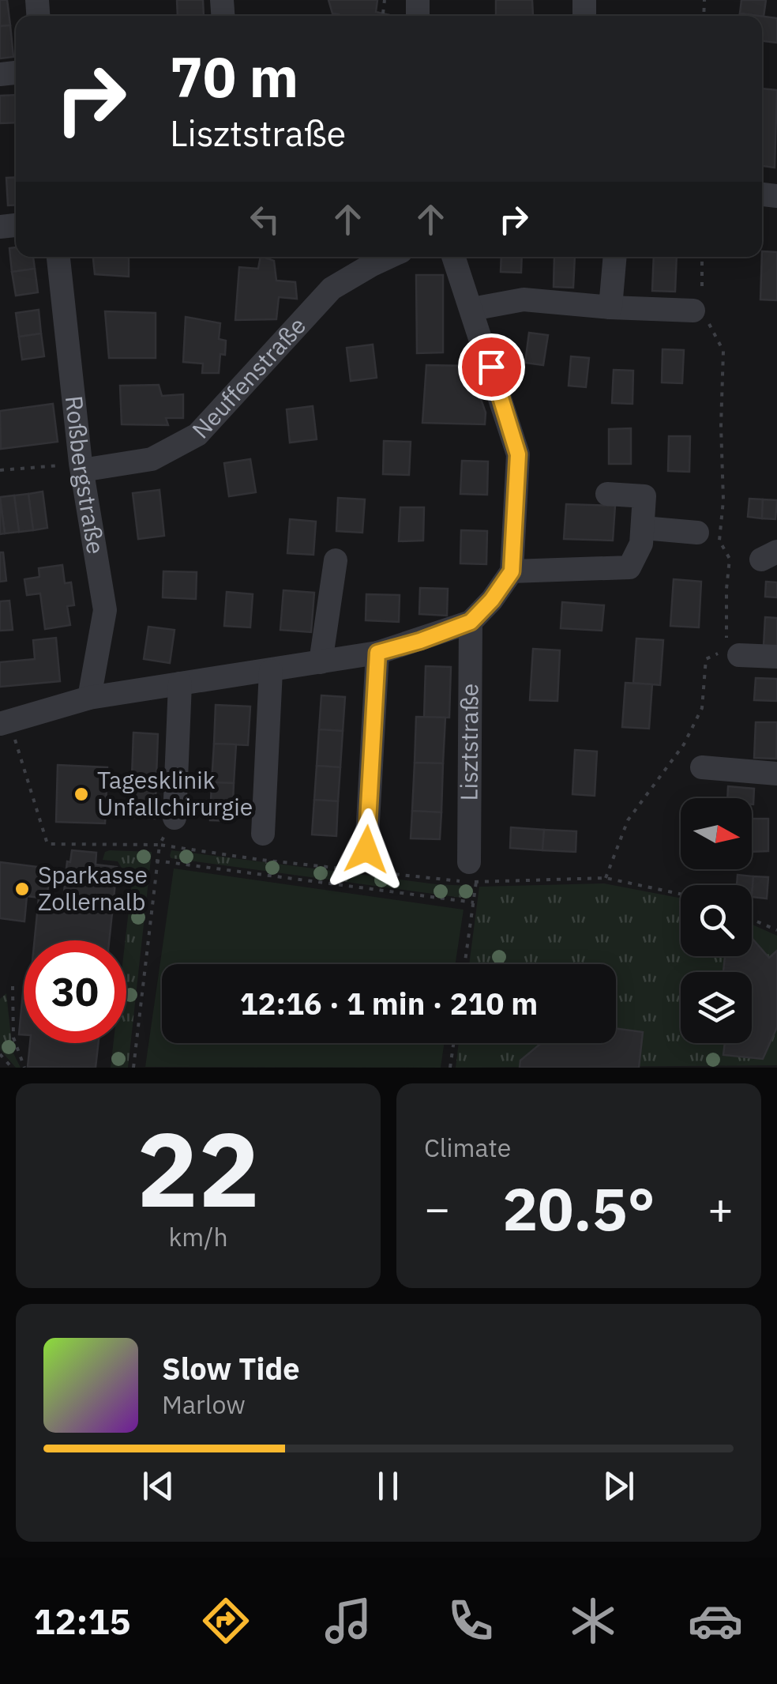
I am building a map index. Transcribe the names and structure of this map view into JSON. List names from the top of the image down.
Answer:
{
  "streets": {
    "street": ["Neuffenstraße", "Roßbergstraße", "Lisztstraße"]
  },
  "crossings": [
    ["Neuffenstraße", "Roßbergstraße"]
  ],
  "places": ["Tagesklinik Unfallchirurgie", "Sparkasse Zollernalb"],
  "north": "right",
  "page": {
    "turn": ["70 m", "Lisztstraße"],
    "limit": "30",
    "trip": "12:16 · 1 min · 210 m",
    "tile": [
      ["22", "km/h"],
      "Climate"
    ],
    "heat": ["−", "20.5°", "+"],
    "song": ["Slow Tide", "Marlow"],
    "tabs": "12:15"
  }
}
